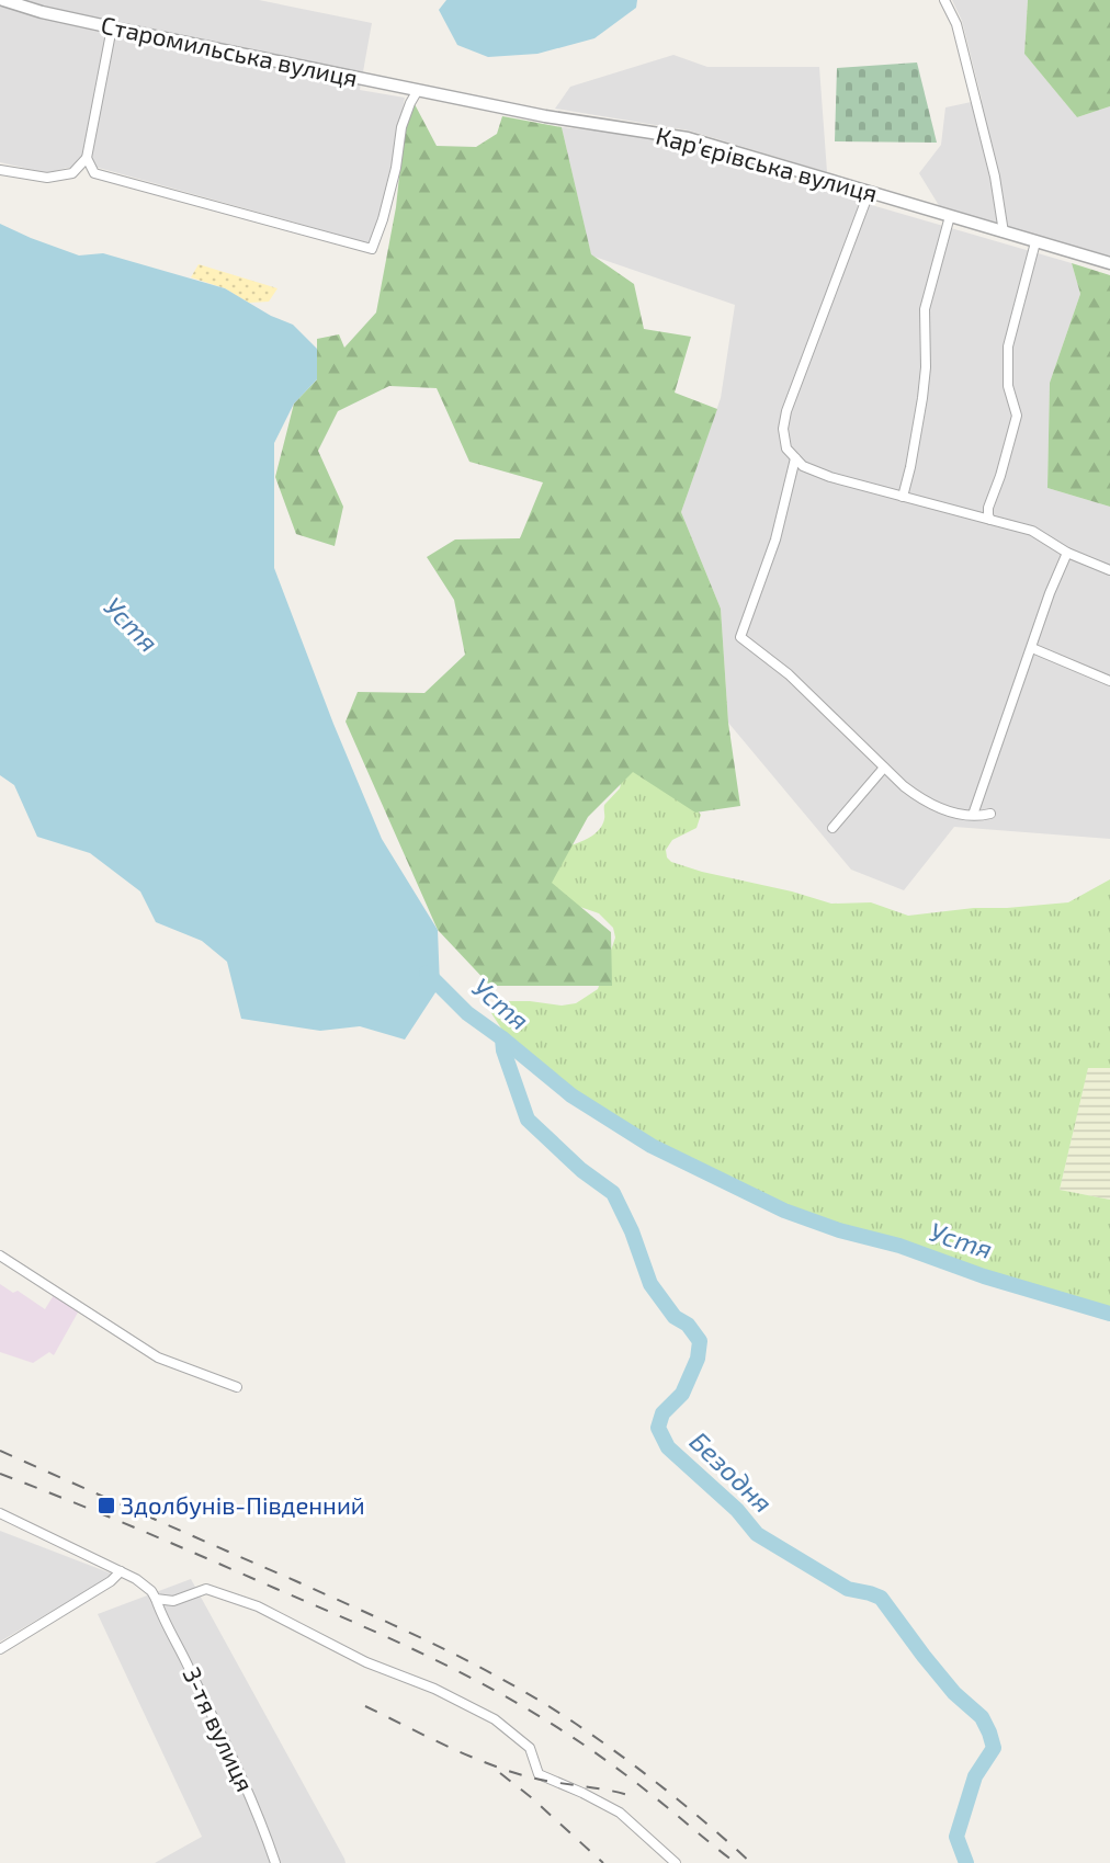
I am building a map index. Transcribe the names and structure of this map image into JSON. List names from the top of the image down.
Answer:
{
  "streets": {
    "street": ["Старомильська вулиця", "Кар'єрівська вулиця", "3-тя вулиця"]
  },
  "crossings": [
    ["Старомильська вулиця", "Кар'єрівська вулиця"]
  ],
  "water": ["Устя", "Безодня"],
  "places": {
    "transit": ["Здолбунів-Південний"]
  }
}
